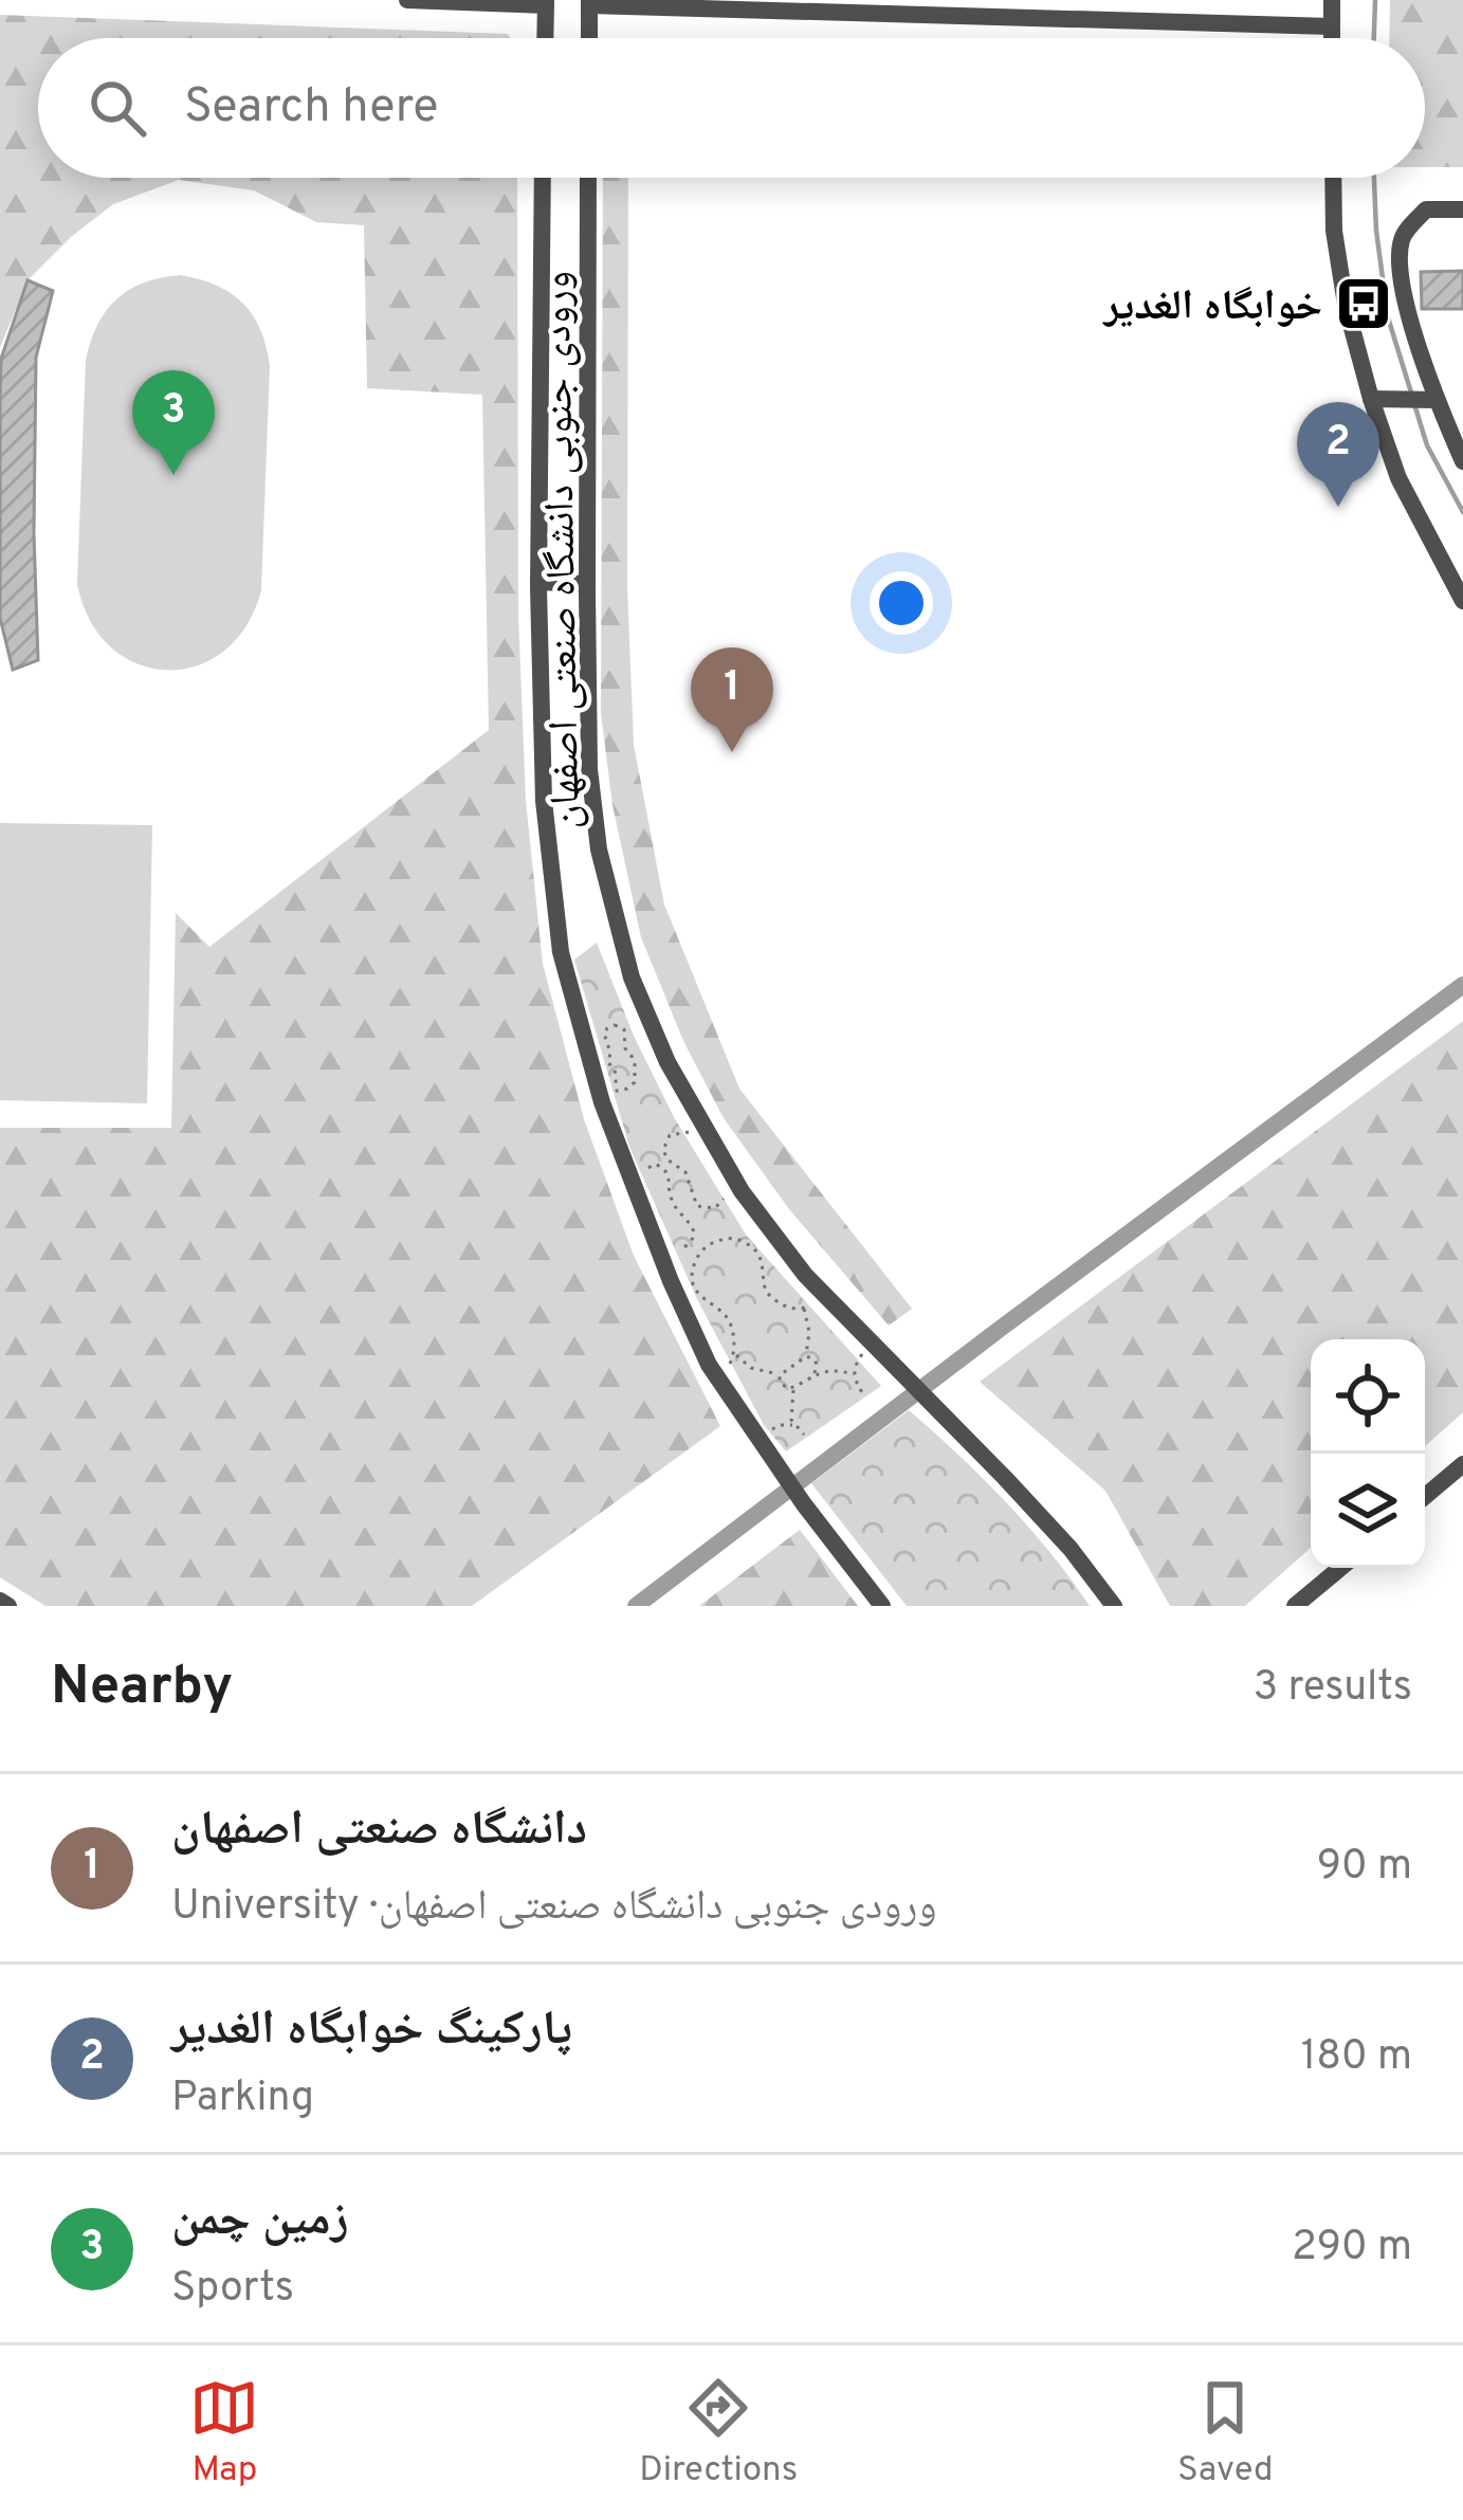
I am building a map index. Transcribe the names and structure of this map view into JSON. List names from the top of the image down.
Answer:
{
  "streets": {
    "street": ["ورودی جنوبی دانشگاه صنعتی اصفهان"]
  },
  "places": {
    "bus stop": ["خوابگاه الغدیر"]
  },
  "page": {
    "search": "Search here",
    "pins": ["3", "2", "1"],
    "heading": ["Nearby", "3 results"],
    "list": [
      {
        "mark": "1",
        "name": "دانشگاه صنعتی اصفهان",
        "note": "University · ورودی جنوبی دانشگاه صنعتی اصفهان",
        "value": "90 m"
      },
      {
        "mark": "2",
        "name": "پارکینگ خوابگاه الغدیر",
        "note": "Parking",
        "value": "180 m"
      },
      {
        "mark": "3",
        "name": "زمین چمن",
        "note": "Sports",
        "value": "290 m"
      }
    ],
    "nav": ["Map", "Directions", "Saved"]
  }
}
